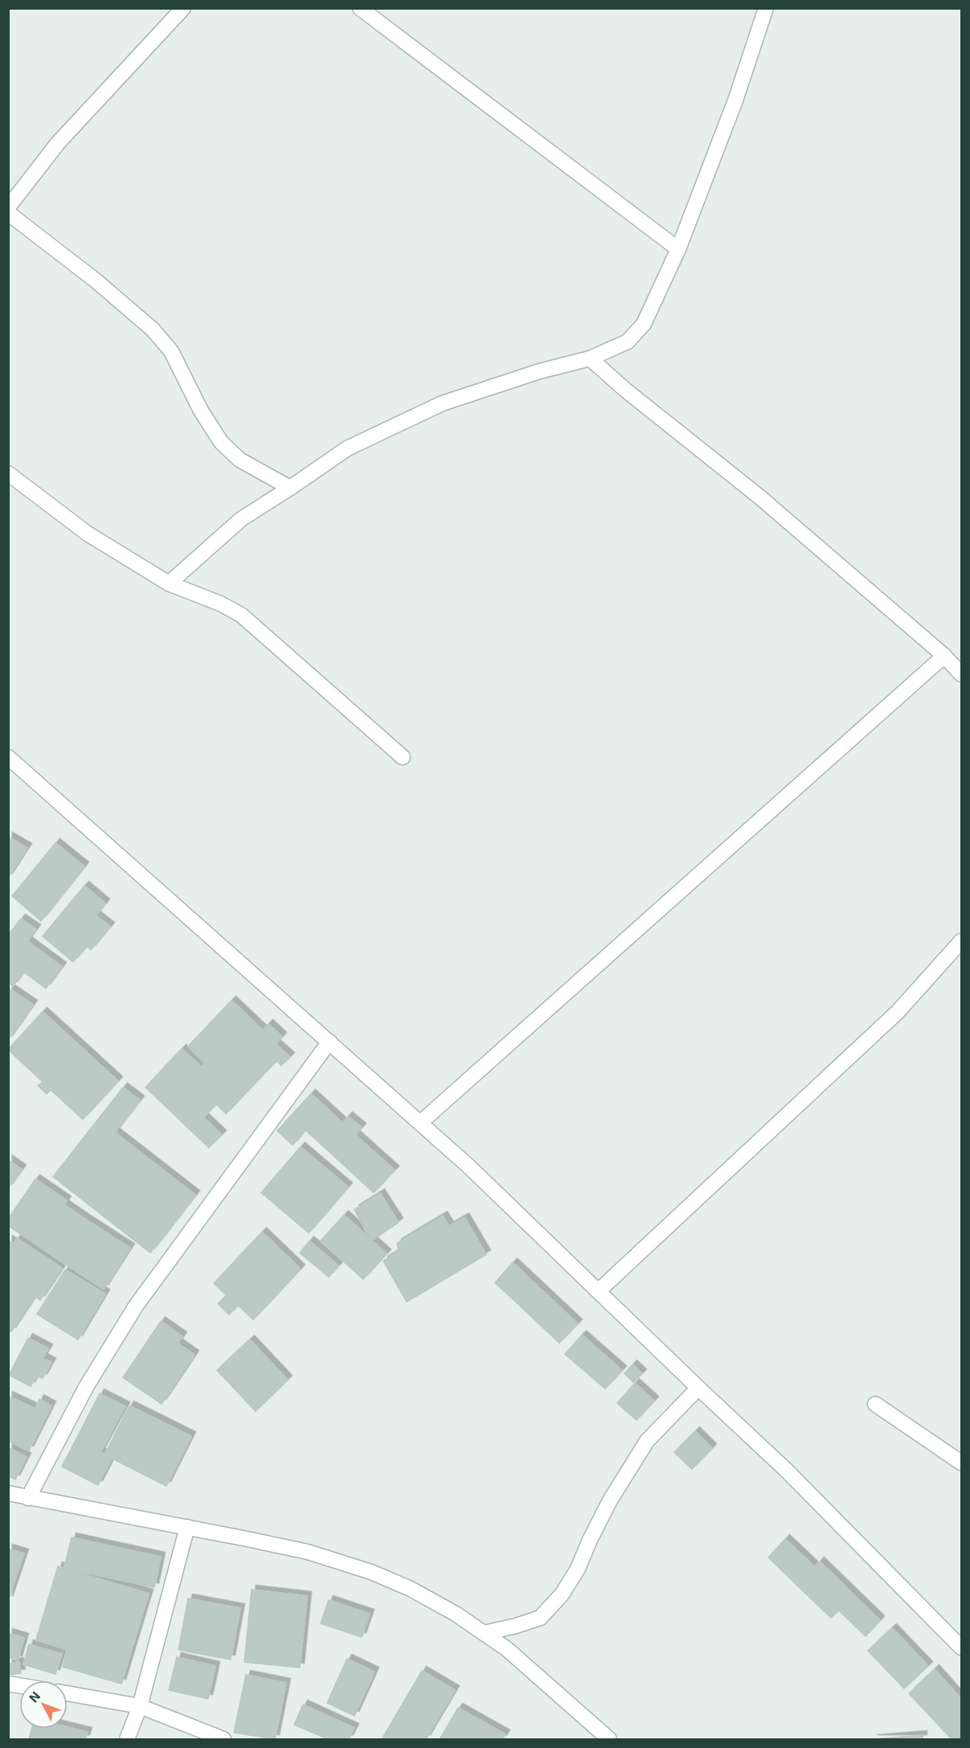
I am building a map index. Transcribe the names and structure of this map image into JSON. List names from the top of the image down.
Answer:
{
  "north": "top left"
}
